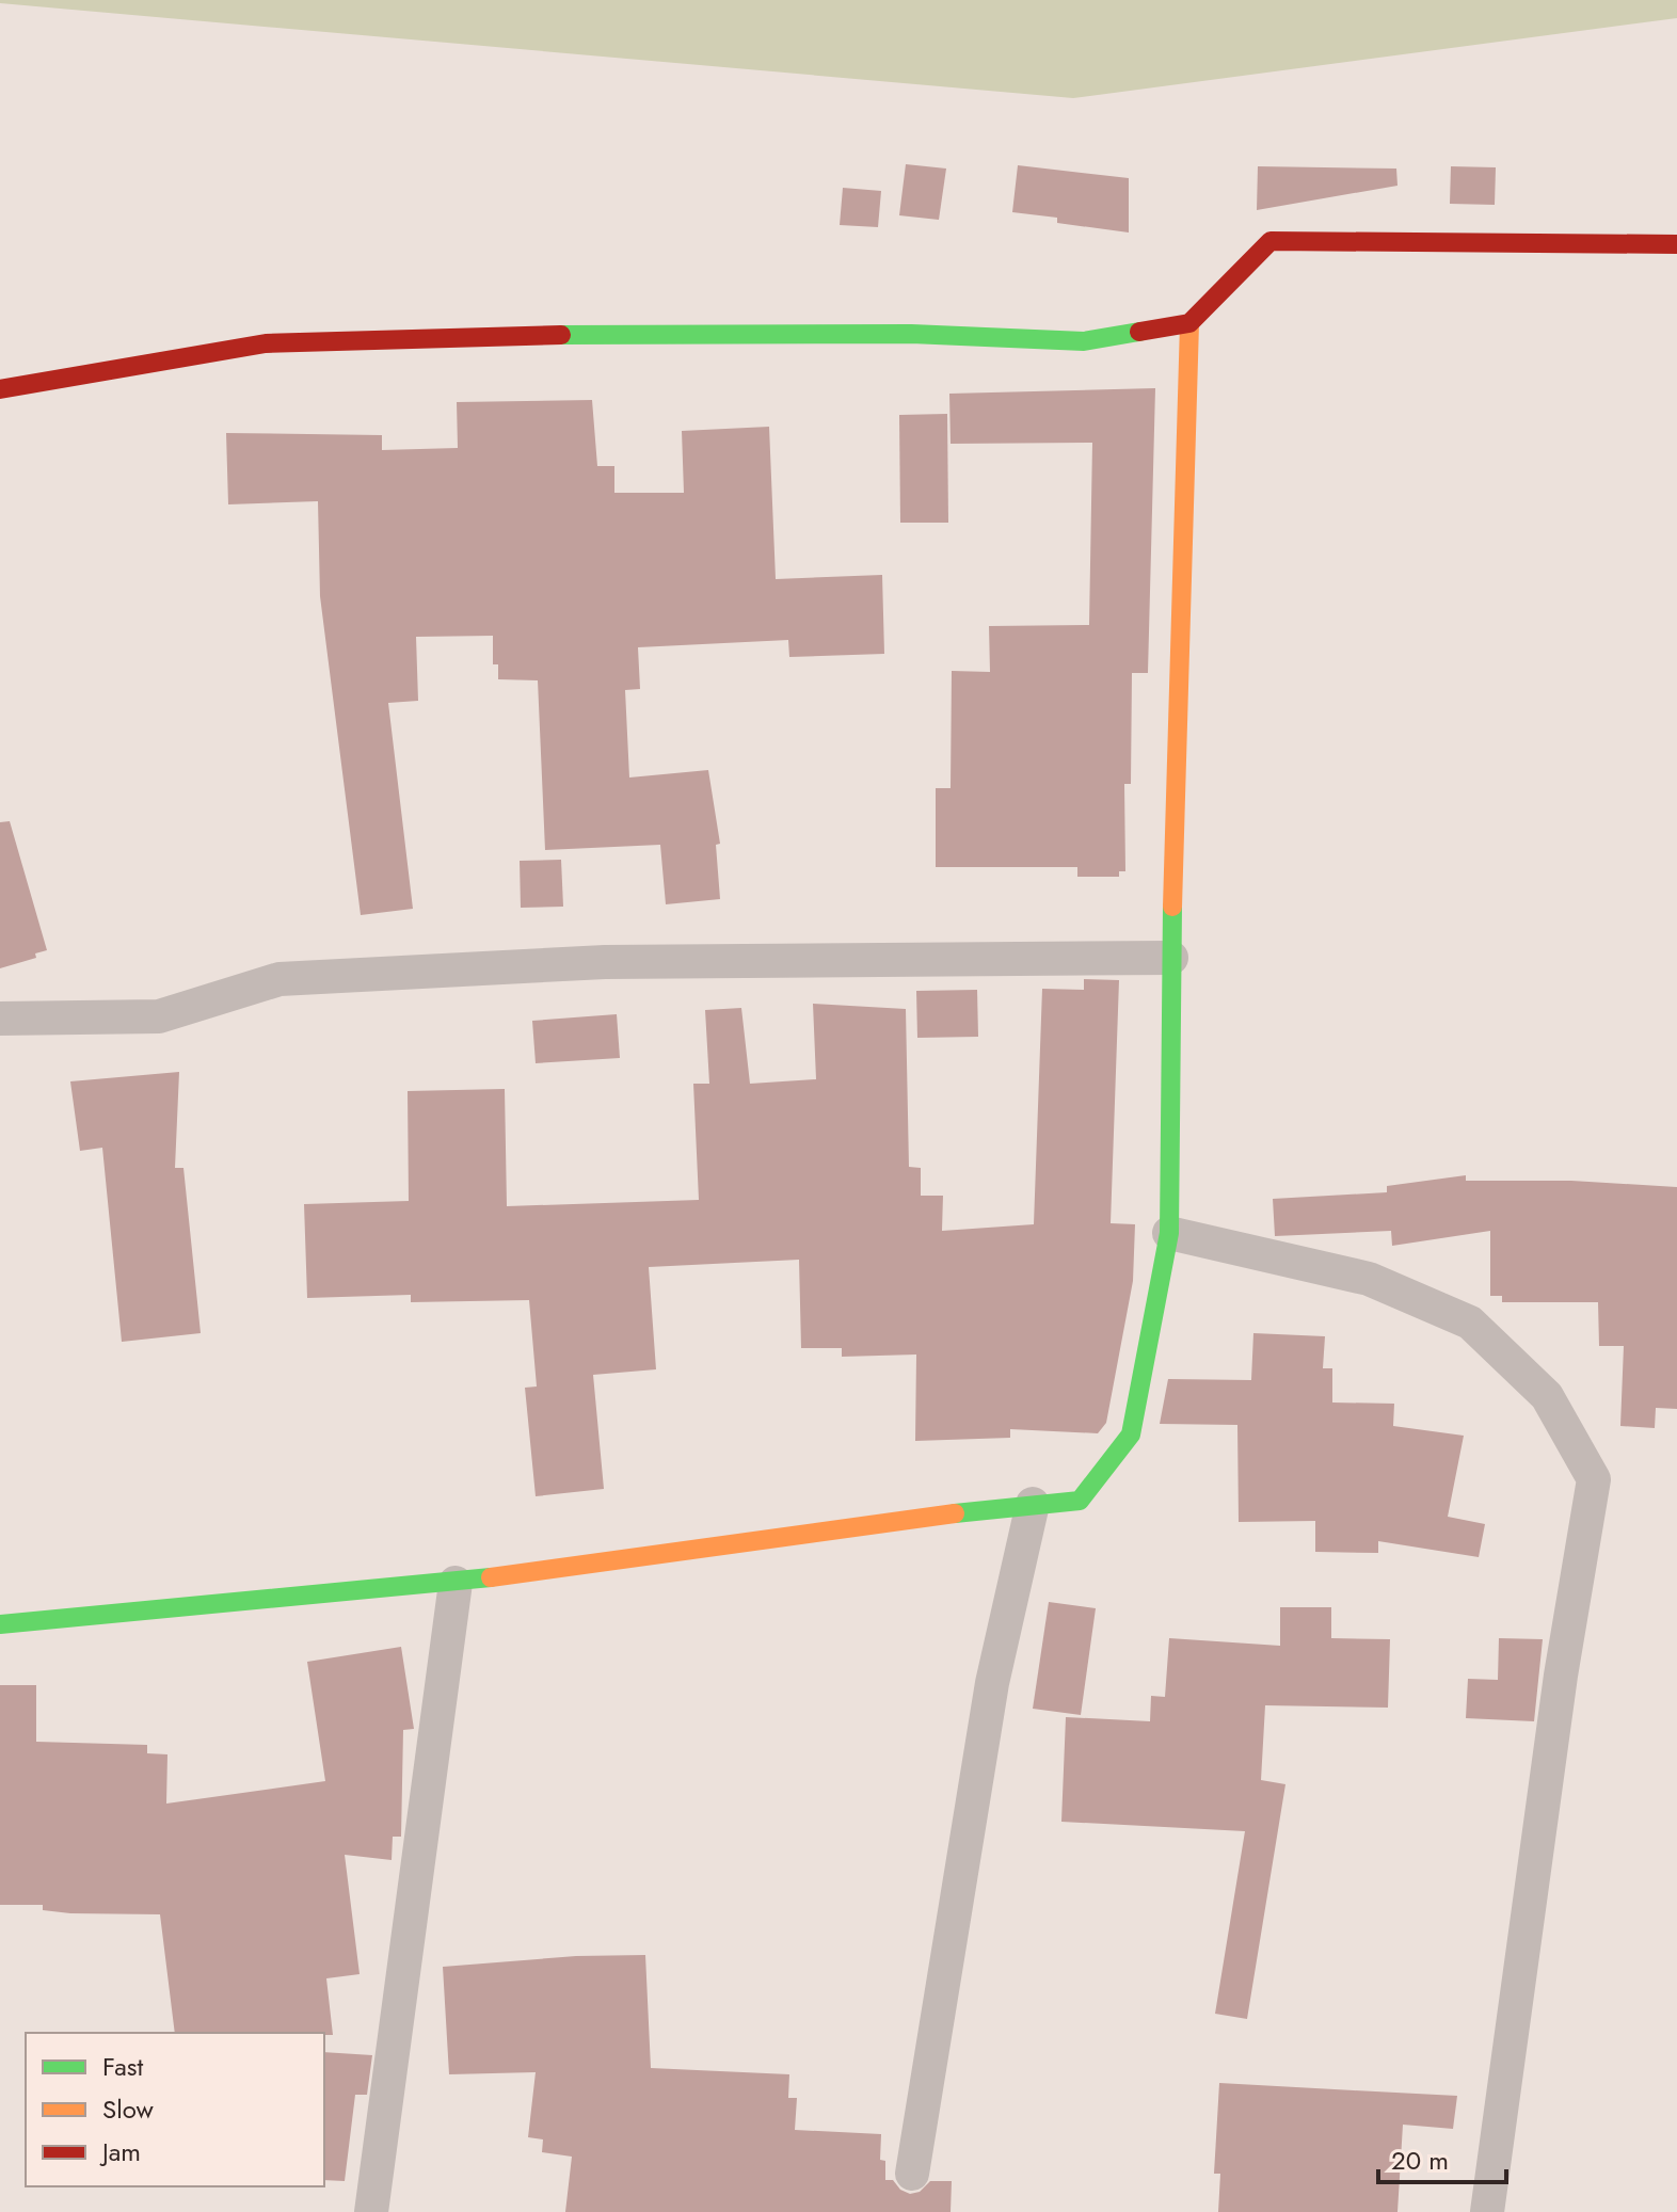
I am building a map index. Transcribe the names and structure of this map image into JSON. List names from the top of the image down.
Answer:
{
  "legend": ["Fast", "Slow", "Jam"],
  "scale_bar": "20 m"
}
